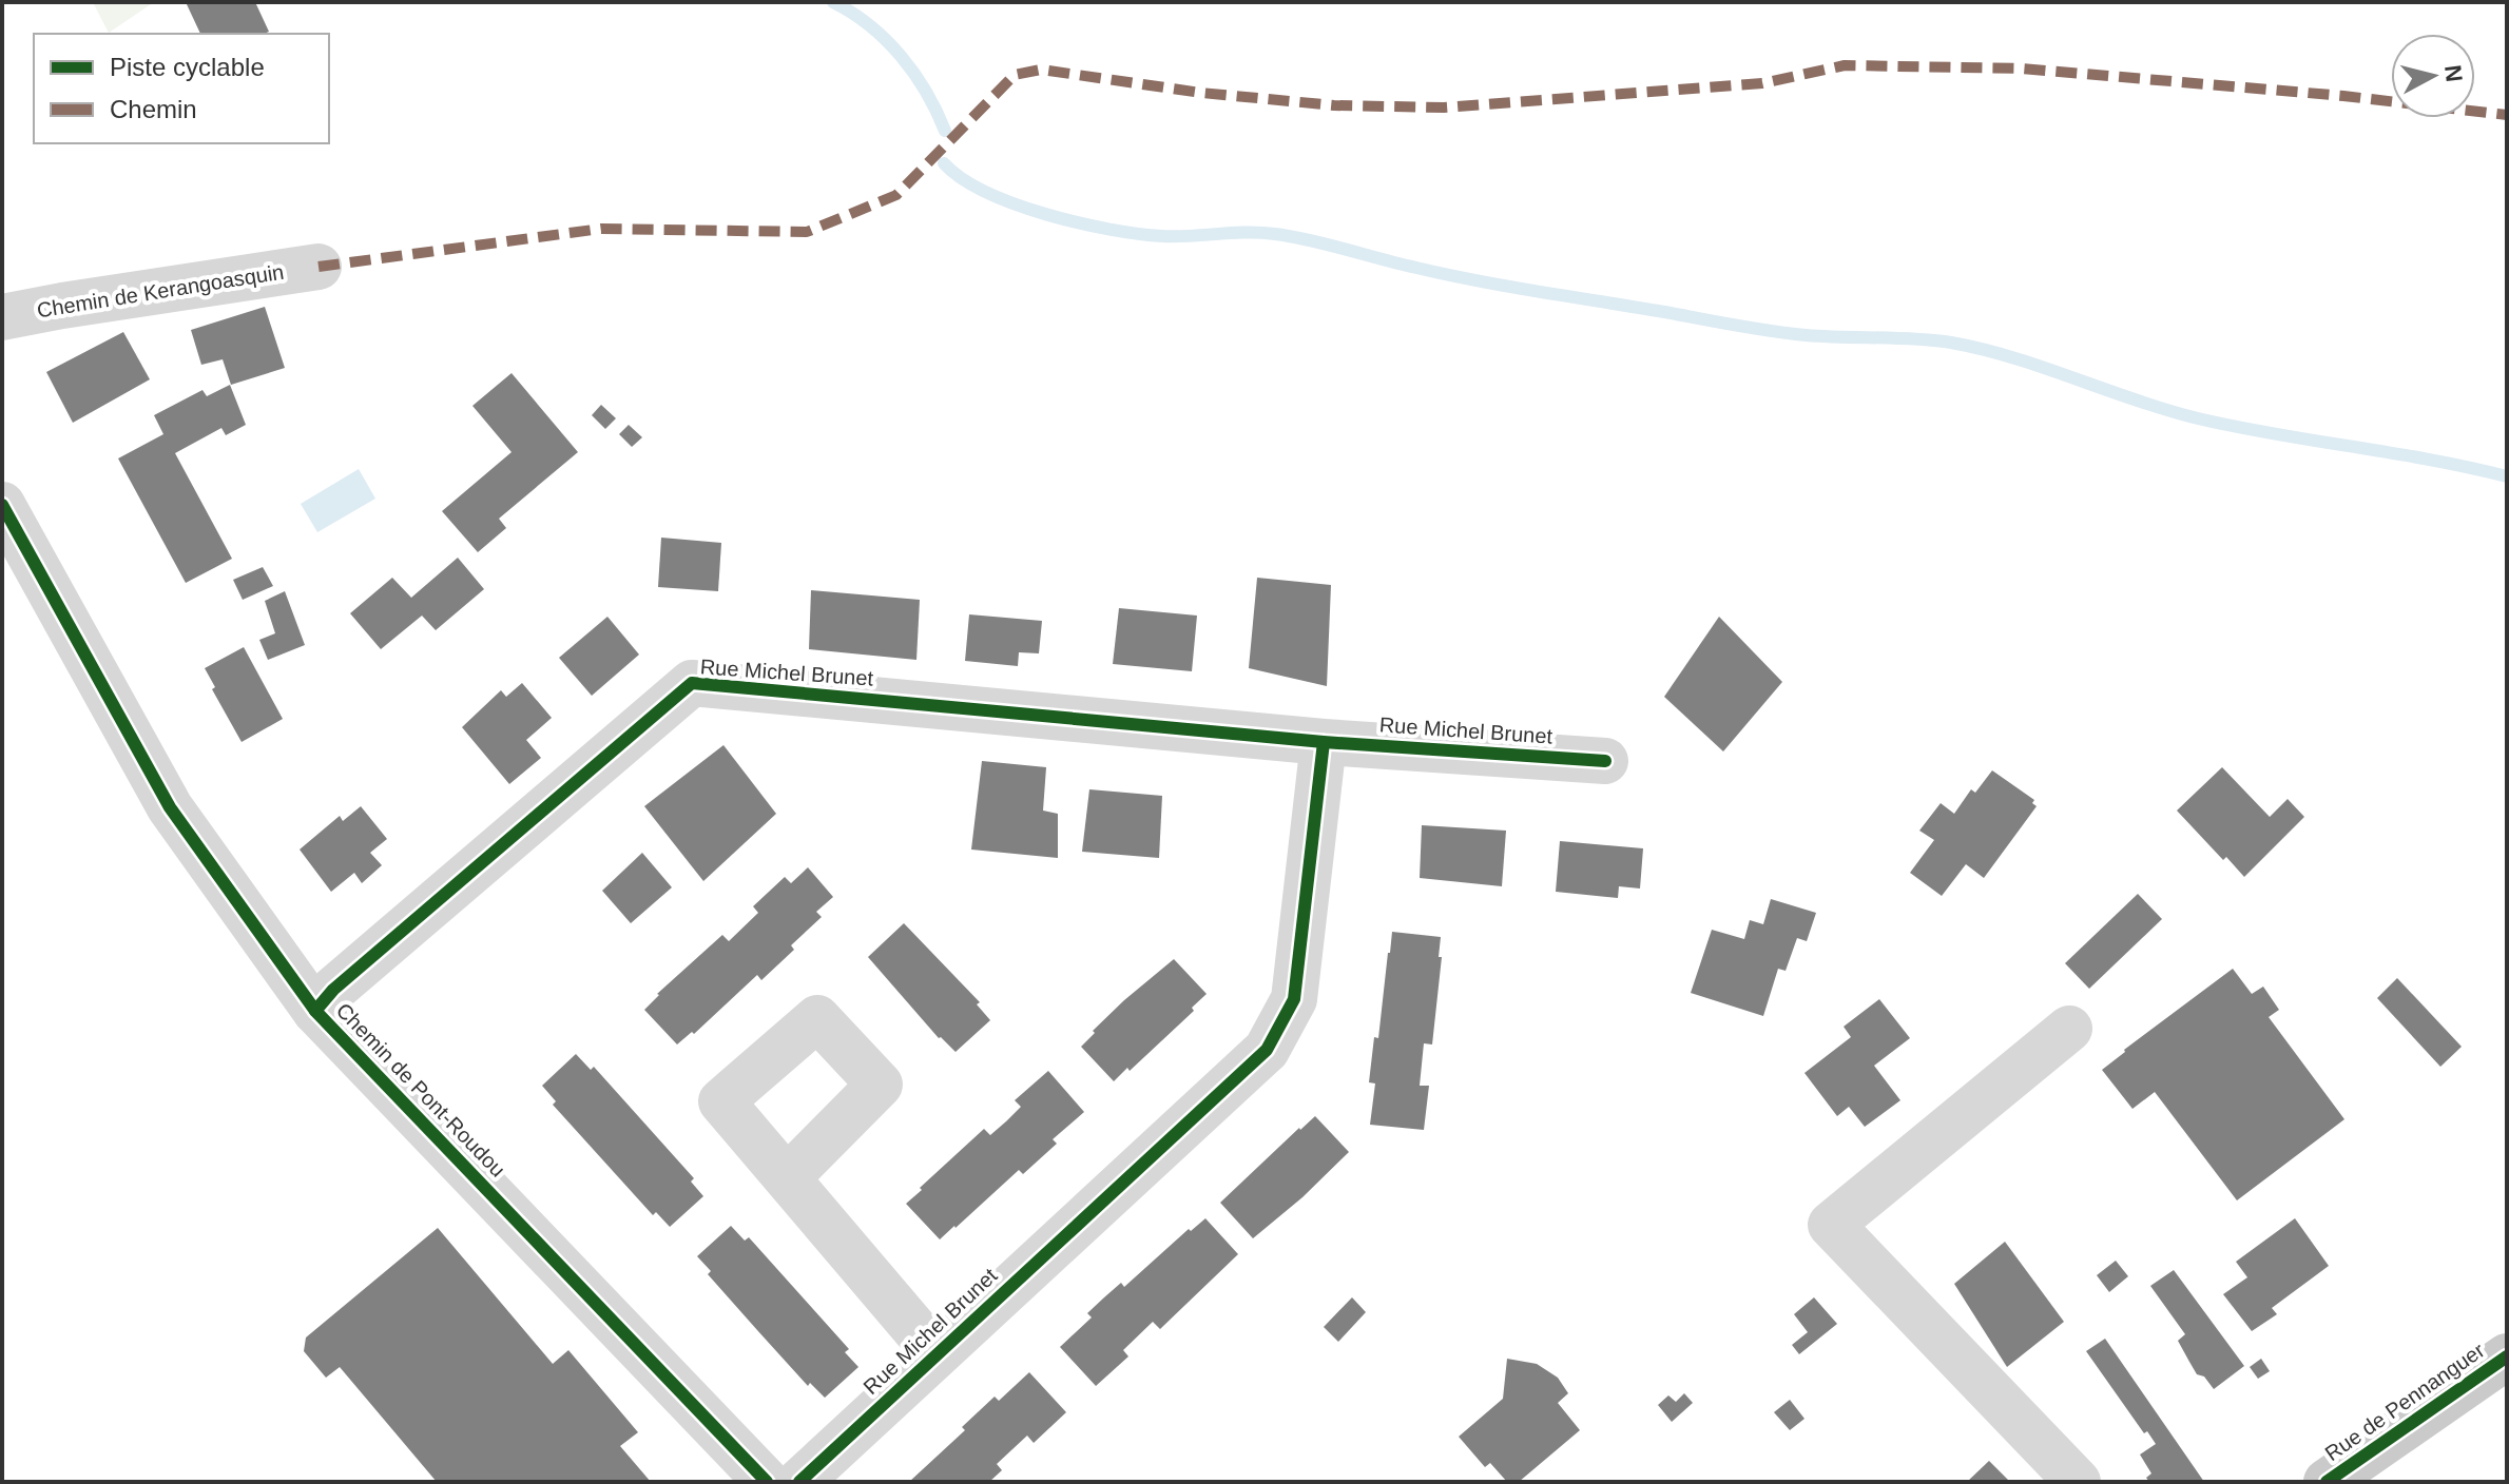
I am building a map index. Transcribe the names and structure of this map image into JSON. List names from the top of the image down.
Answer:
{
  "streets": {
    "main road": ["Rue de Pennanguer"],
    "street": ["Chemin de Kerangoasquin", "Rue Michel Brunet", "Chemin de Pont-Roudou"]
  },
  "crossings": [
    ["Rue Michel Brunet", "Chemin de Pont-Roudou"]
  ],
  "legend": ["Piste cyclable", "Chemin"],
  "north": "right"
}
